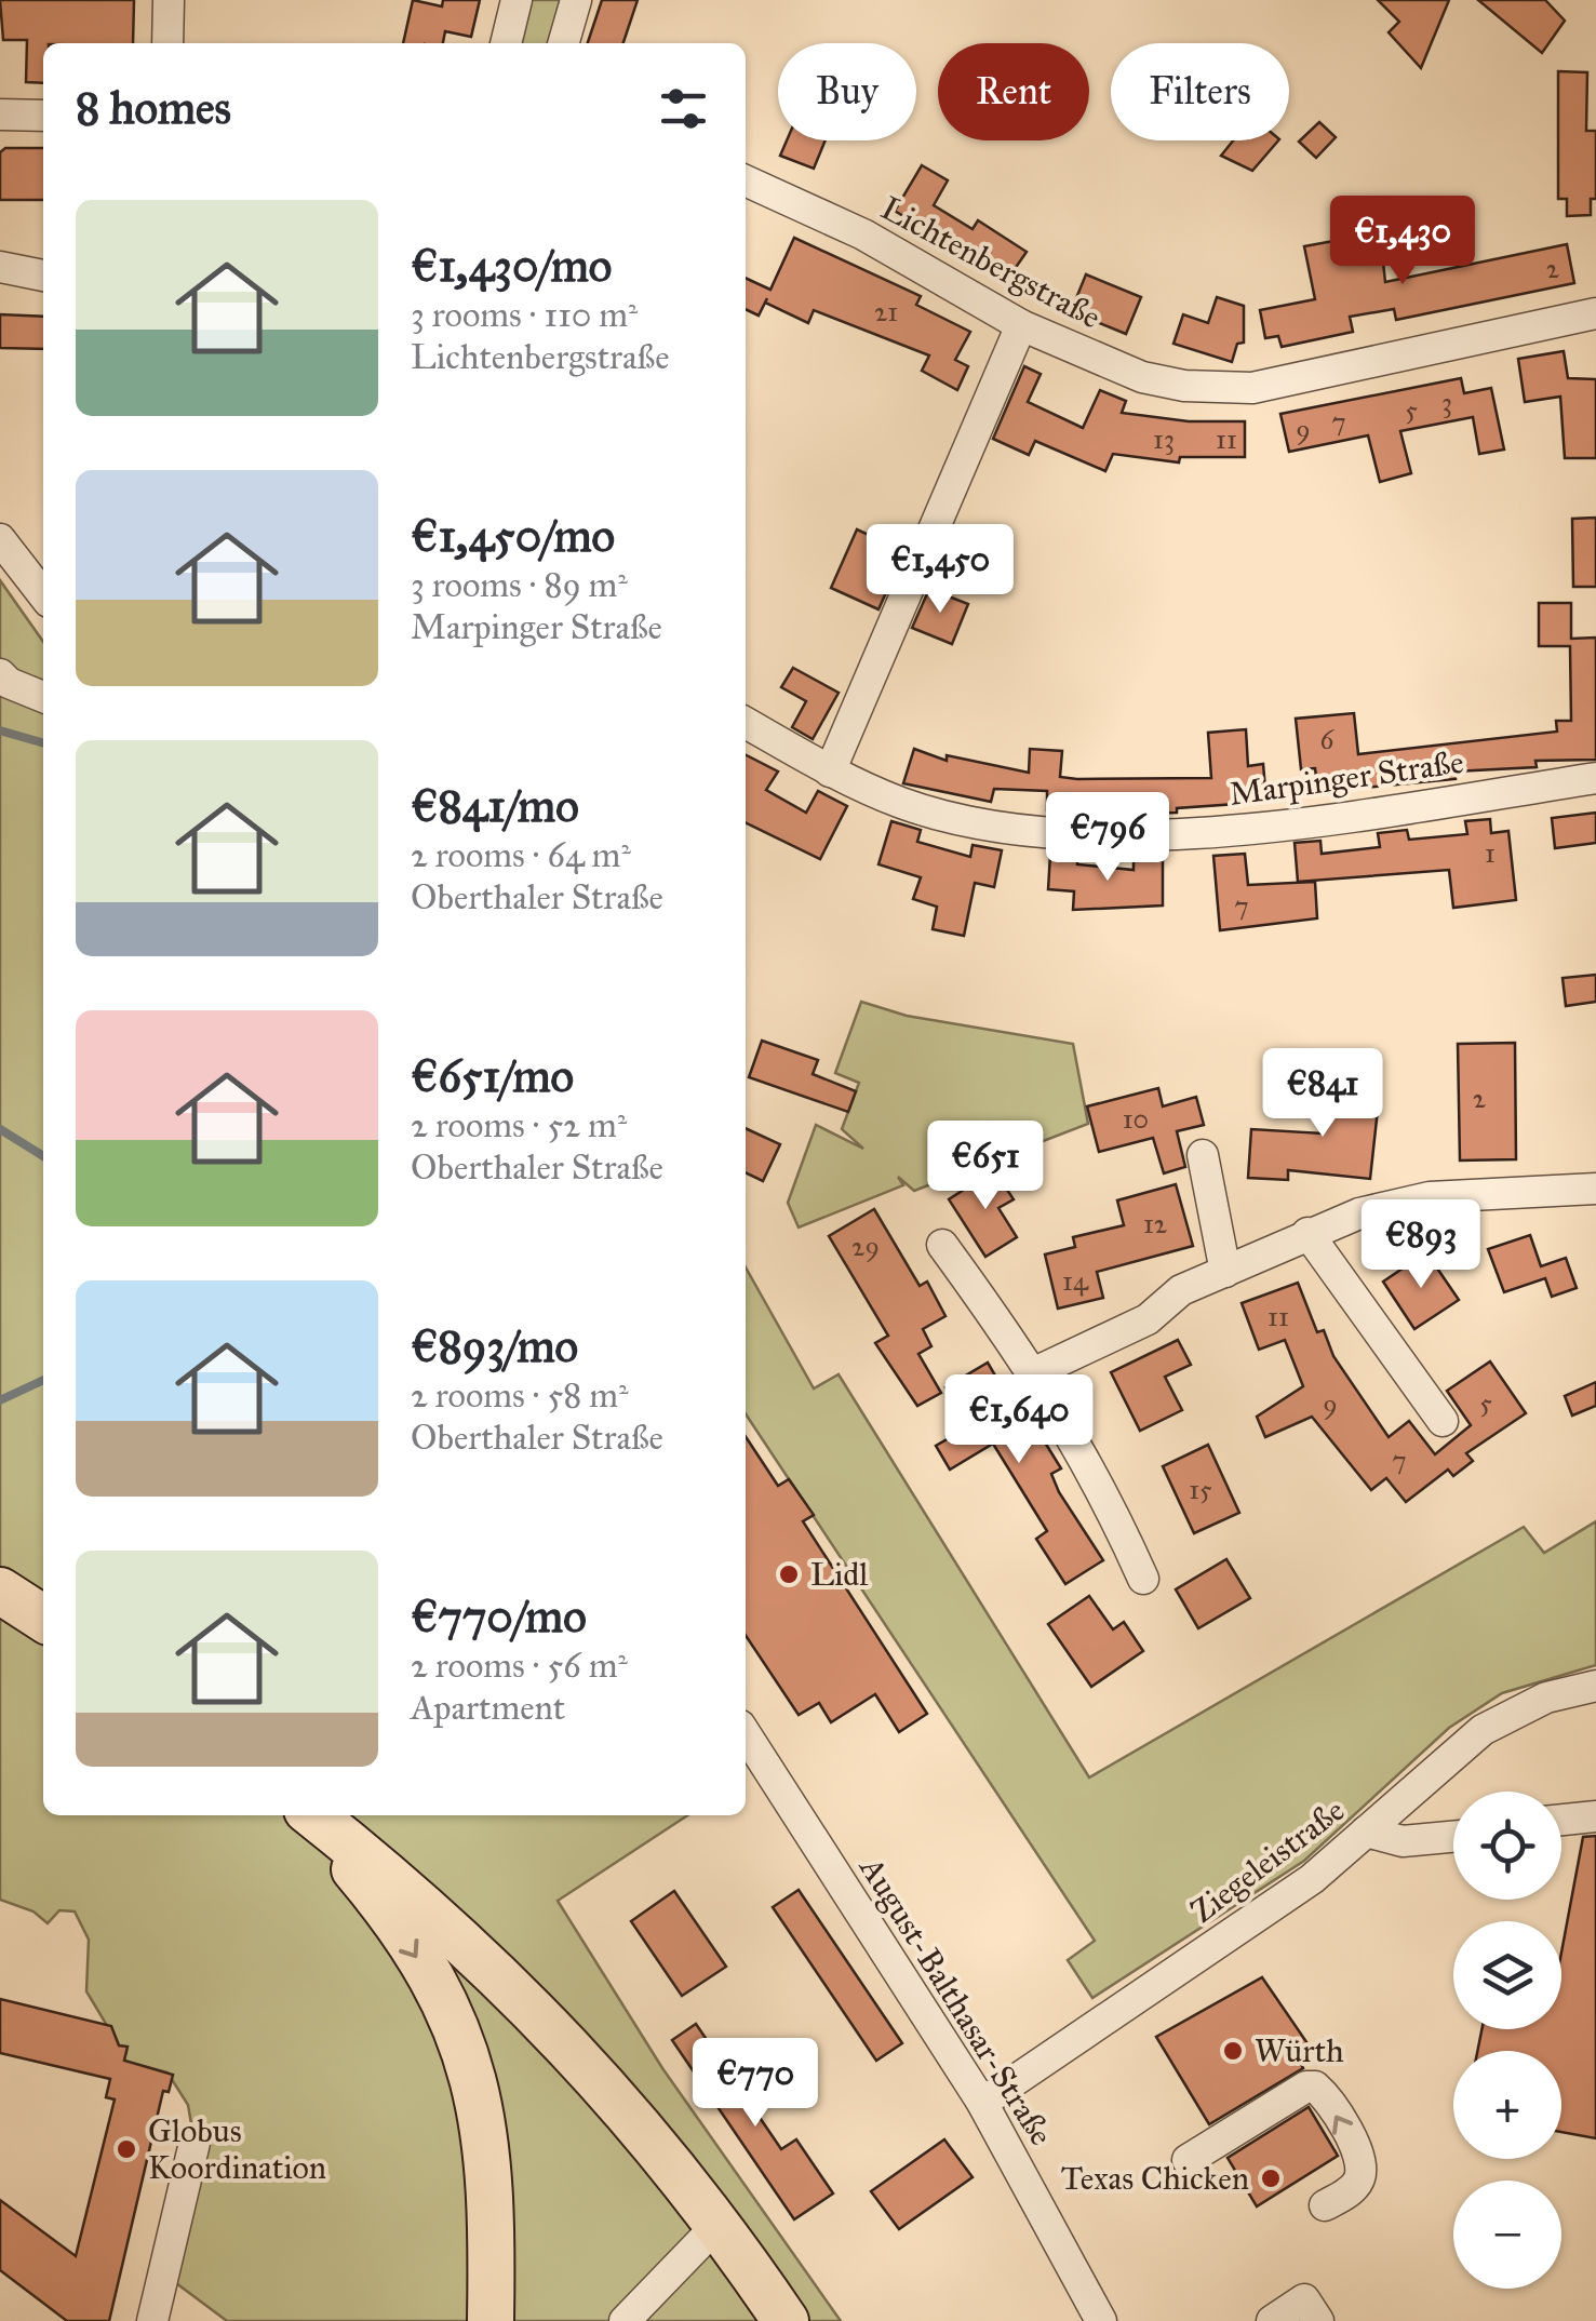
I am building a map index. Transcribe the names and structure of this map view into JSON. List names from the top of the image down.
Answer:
{
  "streets": {
    "street": [
      "Lichtenbergstraße",
      "Marpinger Straße",
      "Ziegeleistraße",
      "August-Balthasar-Straße"
    ]
  },
  "crossings": [
    ["Ziegeleistraße", "August-Balthasar-Straße"]
  ],
  "places": [
    "Lidl",
    "Würth",
    "Globus Koordination",
    "Texas Chicken"
  ],
  "house_numbers": [
    "2",
    "21",
    "3",
    "5",
    "7",
    "9",
    "13",
    "11",
    "6",
    "1",
    "7",
    "2",
    "10",
    "12",
    "29",
    "14",
    "11",
    "5",
    "9",
    "7",
    "15"
  ],
  "page": {
    "chip": ["Buy", "Rent", "Filters"],
    "heading": "8 homes",
    "list": [
      {
        "name": "€1,430/mo",
        "note": "3 rooms · 110 m² · Lichtenbergstraße"
      },
      {
        "name": "€1,450/mo",
        "note": "3 rooms · 89 m² · Marpinger Straße"
      },
      {
        "name": "€841/mo",
        "note": "2 rooms · 64 m² · Oberthaler Straße"
      },
      {
        "name": "€651/mo",
        "note": "2 rooms · 52 m² · Oberthaler Straße"
      },
      {
        "name": "€893/mo",
        "note": "2 rooms · 58 m² · Oberthaler Straße"
      },
      {
        "name": "€770/mo",
        "note": "2 rooms · 56 m² · Apartment"
      }
    ],
    "price": [
      "€1,430",
      "€1,450",
      "€796",
      "€841",
      "€651",
      "€893",
      "€1,640",
      "€770"
    ],
    "map_buttons": ["+", "−"]
  }
}
